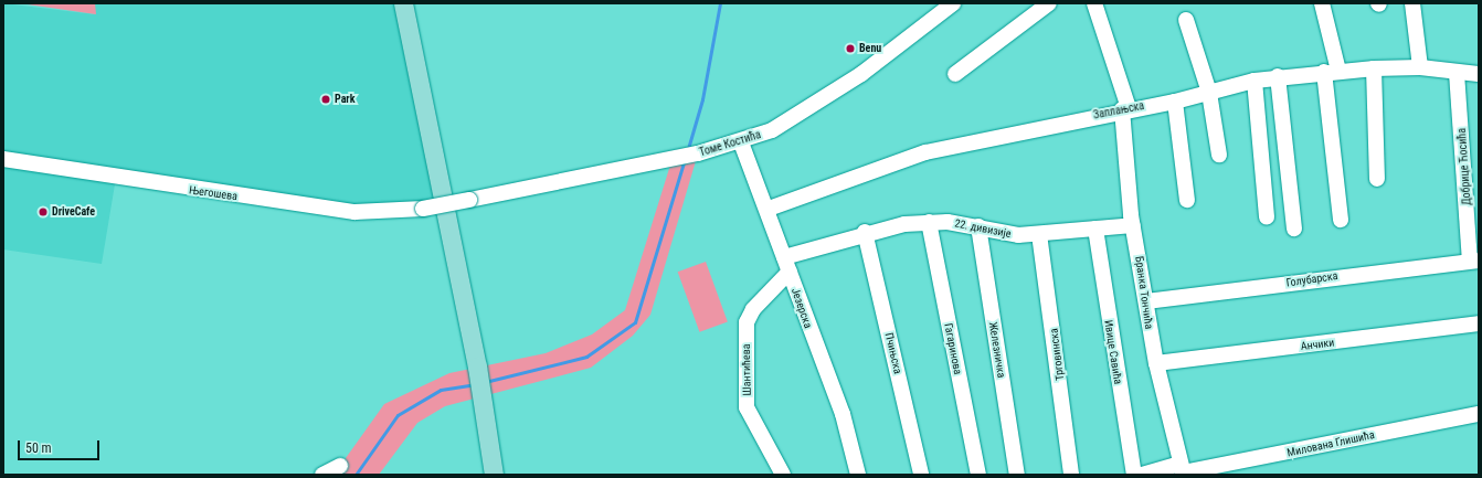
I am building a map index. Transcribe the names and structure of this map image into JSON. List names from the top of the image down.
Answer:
{
  "streets": {
    "street": [
      "Заплањска",
      "Томе Костића",
      "Добрице Ћосића",
      "Његошева",
      "22. дивизије",
      "Голубарска",
      "Бранка Тончића",
      "Језерска",
      "Анчики",
      "Гагаринова",
      "Железничка",
      "Ивице Савића",
      "Пчињска",
      "Трговинска",
      "Шантићева",
      "Милована Глишића"
    ]
  },
  "crossings": [
    ["Заплањска", "Добрице Ћосића"],
    ["Заплањска", "Бранка Тончића"],
    ["Заплањска", "Језерска"],
    ["Томе Костића", "Његошева"],
    ["Томе Костића", "Језерска"],
    ["Добрице Ћосића", "Голубарска"],
    ["22. дивизије", "Бранка Тончића"],
    ["22. дивизије", "Језерска"],
    ["22. дивизије", "Гагаринова"],
    ["22. дивизије", "Железничка"],
    ["22. дивизије", "Ивице Савића"],
    ["22. дивизије", "Пчињска"],
    ["22. дивизије", "Трговинска"],
    ["22. дивизије", "Шантићева"],
    ["Голубарска", "Бранка Тончића"],
    ["Бранка Тончића", "Анчики"],
    ["Бранка Тончића", "Милована Глишића"],
    ["Језерска", "Шантићева"]
  ],
  "places": ["Benu", "Park", "DriveCafe"],
  "scale_bar": "50 m"
}
